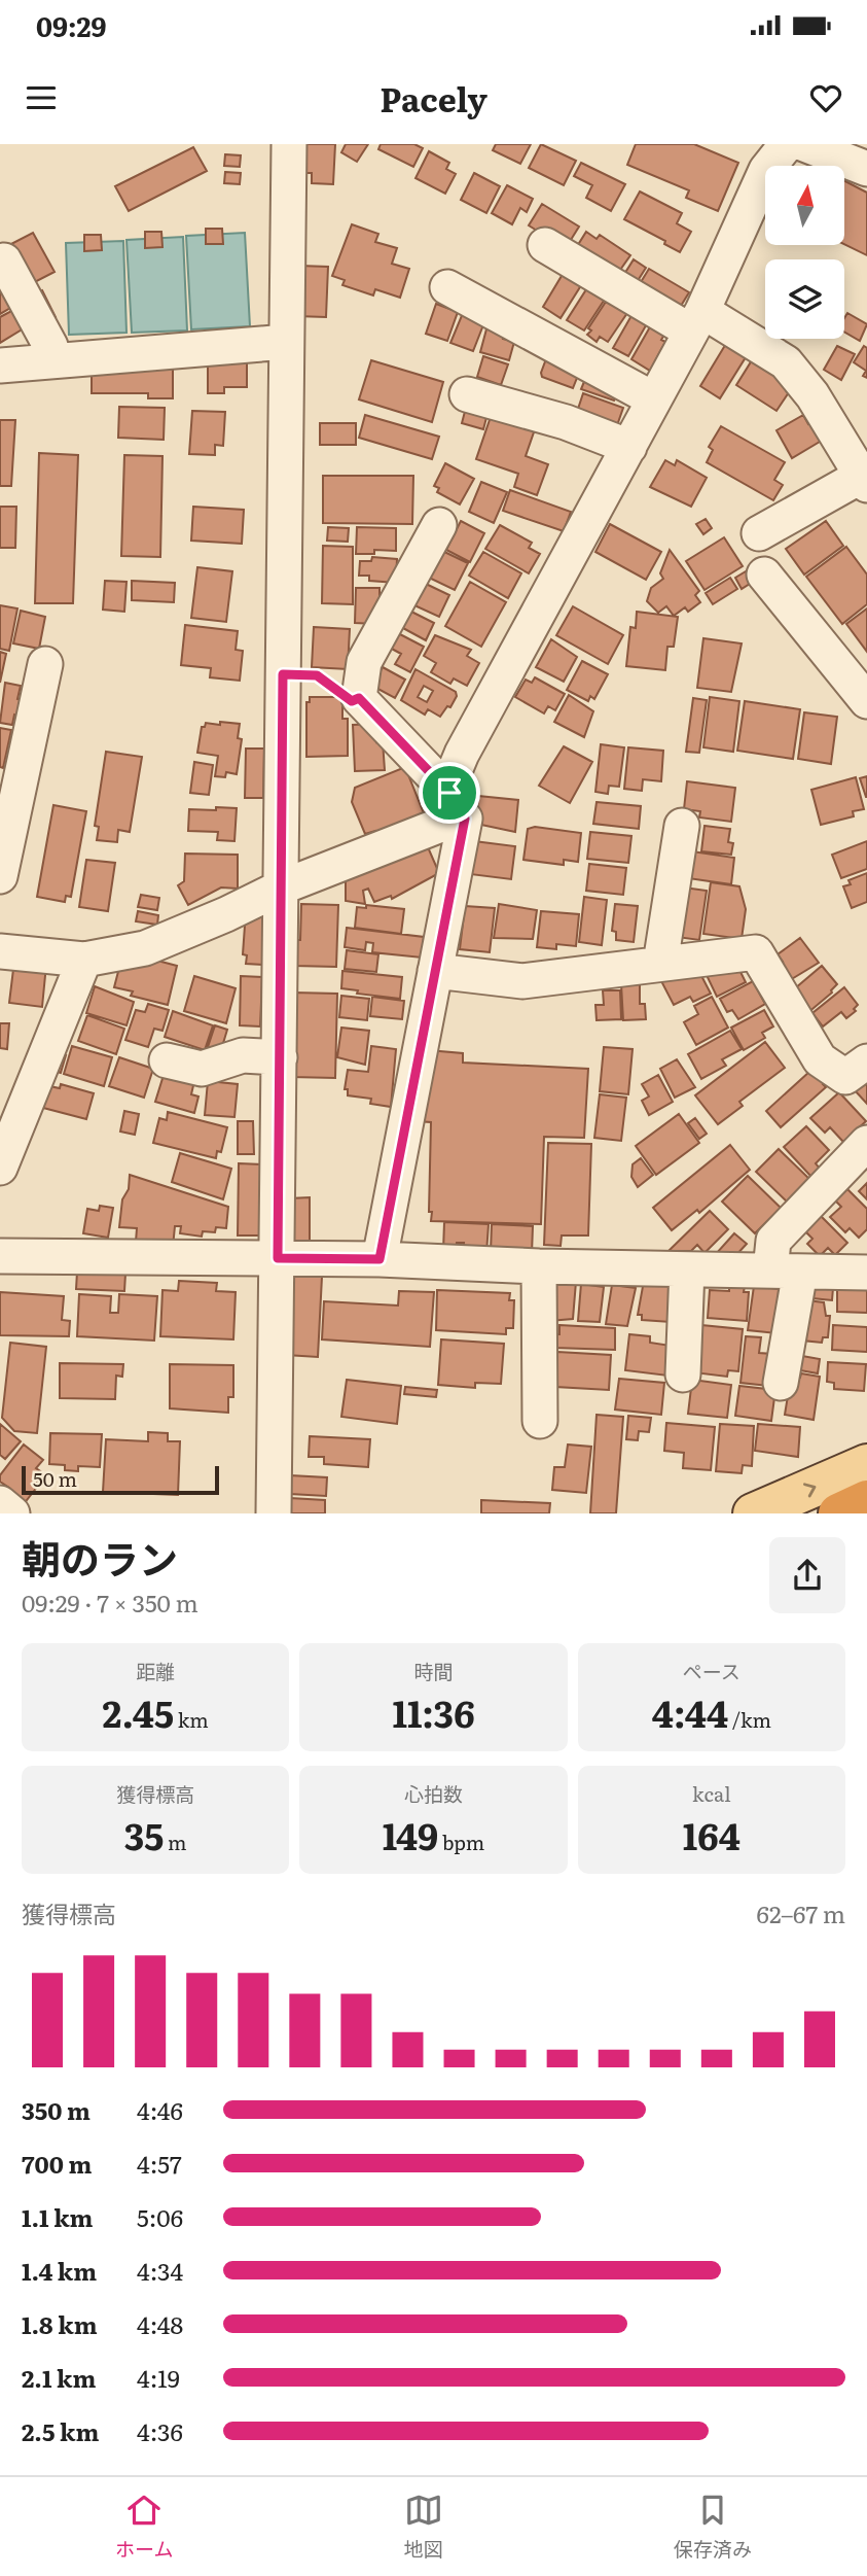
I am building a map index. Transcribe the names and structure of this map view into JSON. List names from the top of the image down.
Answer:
{
  "scale_bar": "50 m",
  "north": "top",
  "page": {
    "status": "09:29",
    "header": "Pacely",
    "scale": "50 m",
    "heading": ["朝のラン", "09:29 · 7 × 350 m"],
    "stats": [
      ["距離", "2.45 km"],
      ["時間", "11:36"],
      ["ペース", "4:44 /km"],
      ["獲得標高", "35 m"],
      ["心拍数", "149 bpm"],
      ["kcal", "164"]
    ],
    "chart": ["獲得標高", "62–67 m"],
    "list": [
      {
        "name": "350 m",
        "note": "4:46"
      },
      {
        "name": "700 m",
        "note": "4:57"
      },
      {
        "name": "1.1 km",
        "note": "5:06"
      },
      {
        "name": "1.4 km",
        "note": "4:34"
      },
      {
        "name": "1.8 km",
        "note": "4:48"
      },
      {
        "name": "2.1 km",
        "note": "4:19"
      },
      {
        "name": "2.5 km",
        "note": "4:36"
      }
    ],
    "tabs": ["ホーム", "地図", "保存済み"]
  }
}
